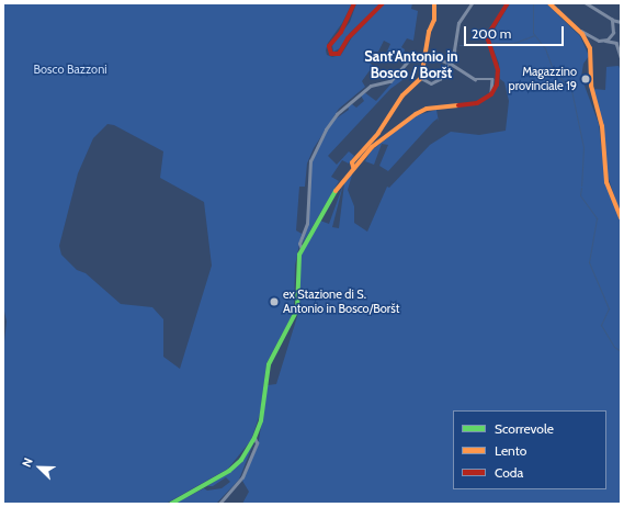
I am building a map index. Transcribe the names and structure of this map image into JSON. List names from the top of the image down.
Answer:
{
  "districts": ["Sant'Antonio in Bosco / Boršt"],
  "parks": ["Bosco Bazzoni"],
  "places": ["Magazzino provinciale 19", "ex Stazione di S. Antonio in Bosco/Boršt"],
  "legend": ["Scorrevole", "Lento", "Coda"],
  "scale_bar": "200 m",
  "north": "top left"
}
